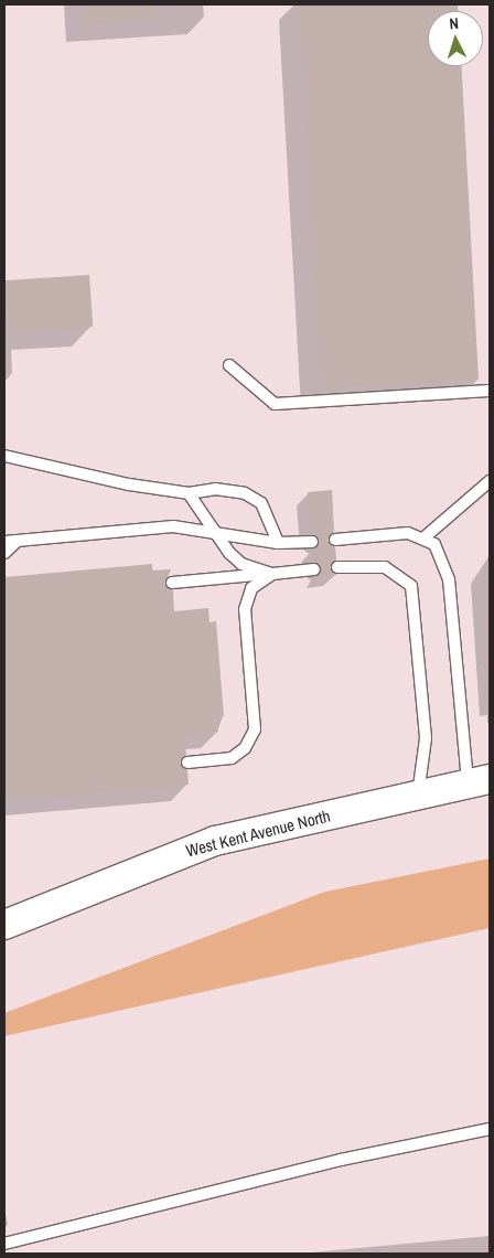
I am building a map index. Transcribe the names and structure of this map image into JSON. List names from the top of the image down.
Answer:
{
  "streets": {
    "street": ["West Kent Avenue North"]
  },
  "north": "top"
}
